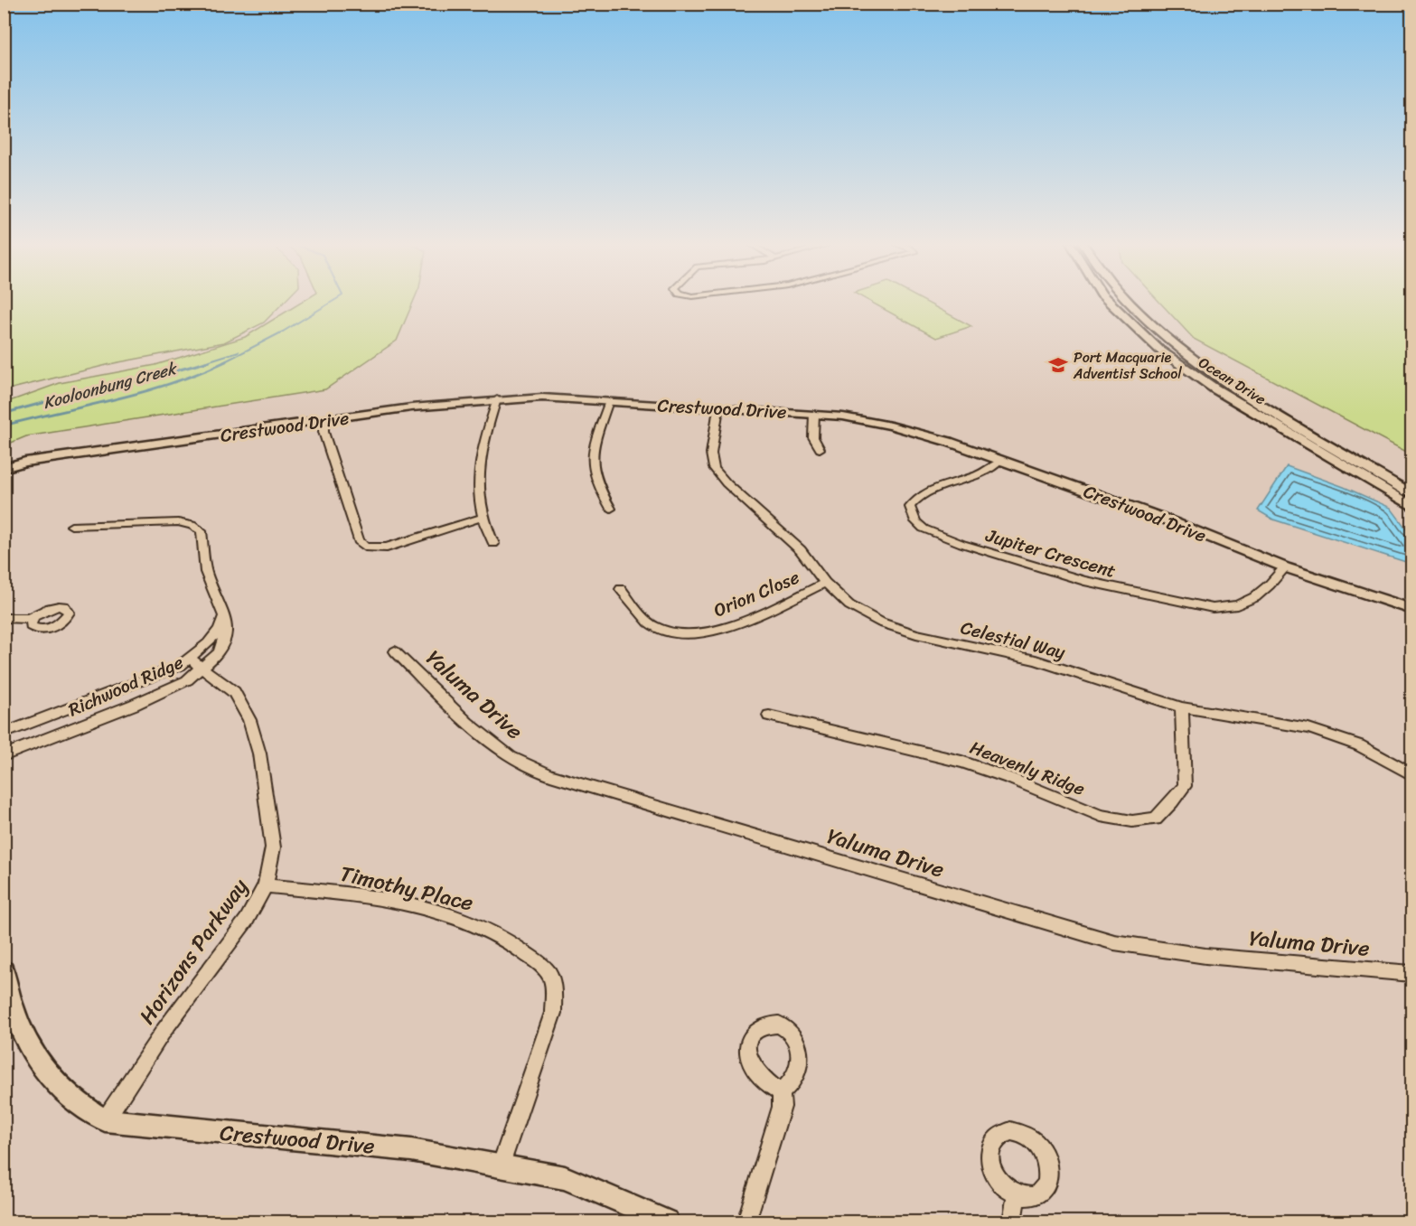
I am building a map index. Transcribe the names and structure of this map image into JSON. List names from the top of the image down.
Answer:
{
  "streets": {
    "main road": ["Ocean Drive"],
    "street": [
      "Crestwood Drive",
      "Jupiter Crescent",
      "Orion Close",
      "Celestial Way",
      "Richwood Ridge",
      "Yaluma Drive",
      "Heavenly Ridge",
      "Timothy Place",
      "Horizons Parkway"
    ]
  },
  "crossings": [
    ["Crestwood Drive", "Jupiter Crescent"],
    ["Crestwood Drive", "Celestial Way"],
    ["Crestwood Drive", "Timothy Place"],
    ["Crestwood Drive", "Horizons Parkway"],
    ["Orion Close", "Celestial Way"],
    ["Celestial Way", "Heavenly Ridge"],
    ["Richwood Ridge", "Horizons Parkway"],
    ["Timothy Place", "Horizons Parkway"]
  ],
  "water": ["Kooloonbung Creek"],
  "places": {
    "school or university": ["Port Macquarie Adventist School"]
  }
}
